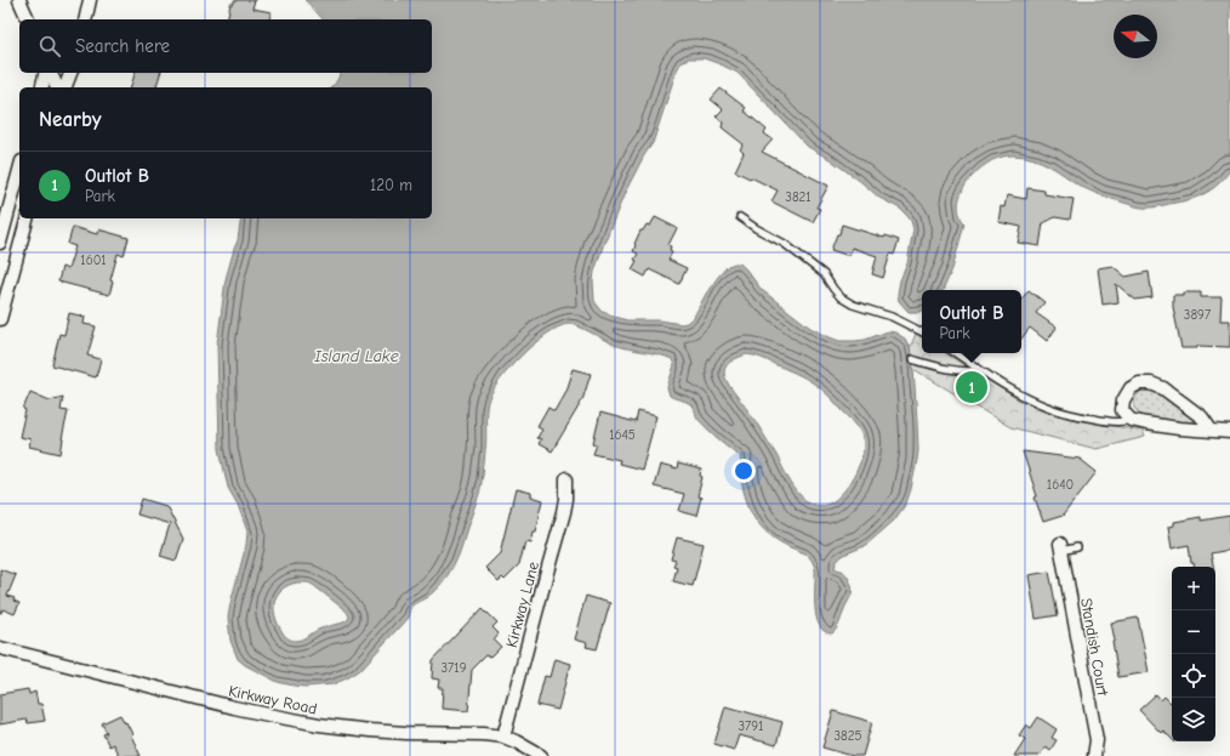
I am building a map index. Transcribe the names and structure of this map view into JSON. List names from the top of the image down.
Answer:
{
  "streets": {
    "street": ["Kirkway Lane", "Standish Court", "Kirkway Road"]
  },
  "crossings": [
    ["Kirkway Lane", "Kirkway Road"]
  ],
  "water": ["Island Lake"],
  "house_numbers": [
    "3821",
    "1601",
    "3897",
    "1645",
    "1640",
    "3719",
    "3791",
    "3825"
  ],
  "north": "left",
  "page": {
    "search": "Search here",
    "heading": "Nearby",
    "list": [
      {
        "mark": "1",
        "name": "Outlot B",
        "note": "Park",
        "value": "120 m"
      }
    ],
    "popup": ["Outlot B", "Park"],
    "pins": "1",
    "map_buttons": ["+", "−"]
  }
}
